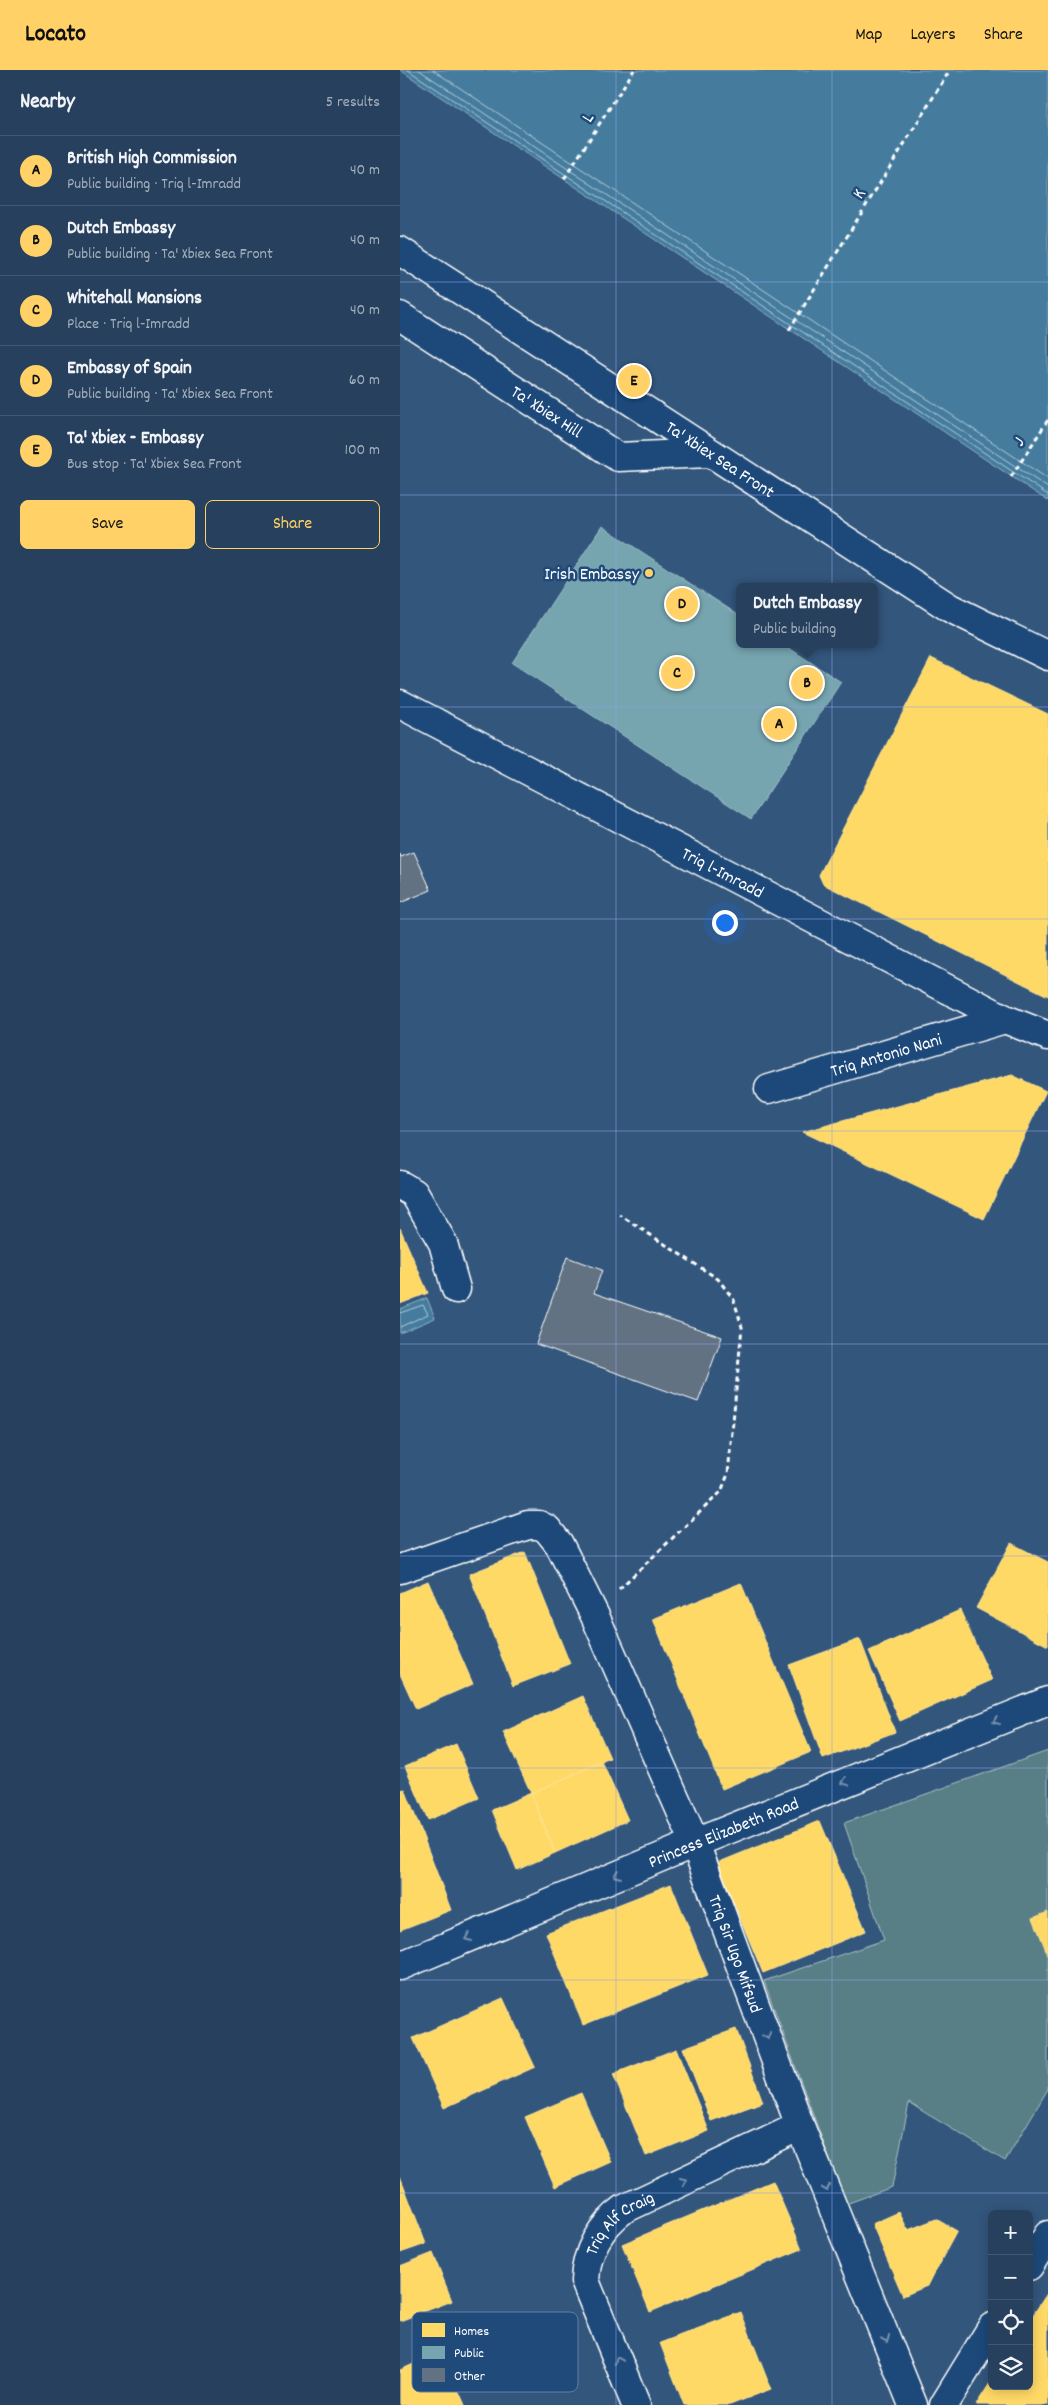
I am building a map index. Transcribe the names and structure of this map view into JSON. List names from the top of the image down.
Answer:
{
  "streets": {
    "street": [
      "Ta' Xbiex Hill",
      "Ta' Xbiex Sea Front",
      "Triq l-Imradd",
      "Triq Antonio Nani",
      "Princess Elizabeth Road",
      "Triq Sir Ugo Mifsud",
      "Triq Alf Craig"
    ],
    "path": ["L", "K", "J"]
  },
  "crossings": [
    ["Ta' Xbiex Hill", "Ta' Xbiex Sea Front"],
    ["Triq l-Imradd", "Triq Antonio Nani"],
    ["Princess Elizabeth Road", "Triq Sir Ugo Mifsud"],
    ["Triq Sir Ugo Mifsud", "Triq Alf Craig"]
  ],
  "one_way": ["Princess Elizabeth Road", "Triq Sir Ugo Mifsud"],
  "places": ["Irish Embassy"],
  "legend": ["Homes", "Public", "Other"],
  "page": {
    "header": "Locato",
    "nav": ["Map", "Layers", "Share"],
    "heading": ["Nearby", "5 results"],
    "list": [
      {
        "mark": "A",
        "name": "British High Commission",
        "note": "Public building · Triq l-Imradd",
        "value": "40 m"
      },
      {
        "mark": "B",
        "name": "Dutch Embassy",
        "note": "Public building · Ta' Xbiex Sea Front",
        "value": "40 m"
      },
      {
        "mark": "C",
        "name": "Whitehall Mansions",
        "note": "Place · Triq l-Imradd",
        "value": "40 m"
      },
      {
        "mark": "D",
        "name": "Embassy of Spain",
        "note": "Public building · Ta' Xbiex Sea Front",
        "value": "60 m"
      },
      {
        "mark": "E",
        "name": "Ta' Xbiex - Embassy",
        "note": "Bus stop · Ta' Xbiex Sea Front",
        "value": "100 m"
      }
    ],
    "pins": [
      "E",
      "D",
      "C",
      "B",
      "A"
    ],
    "buttons": ["Save", "Share"],
    "popup": ["Dutch Embassy", "Public building"],
    "map_buttons": ["+", "−"]
  }
}
